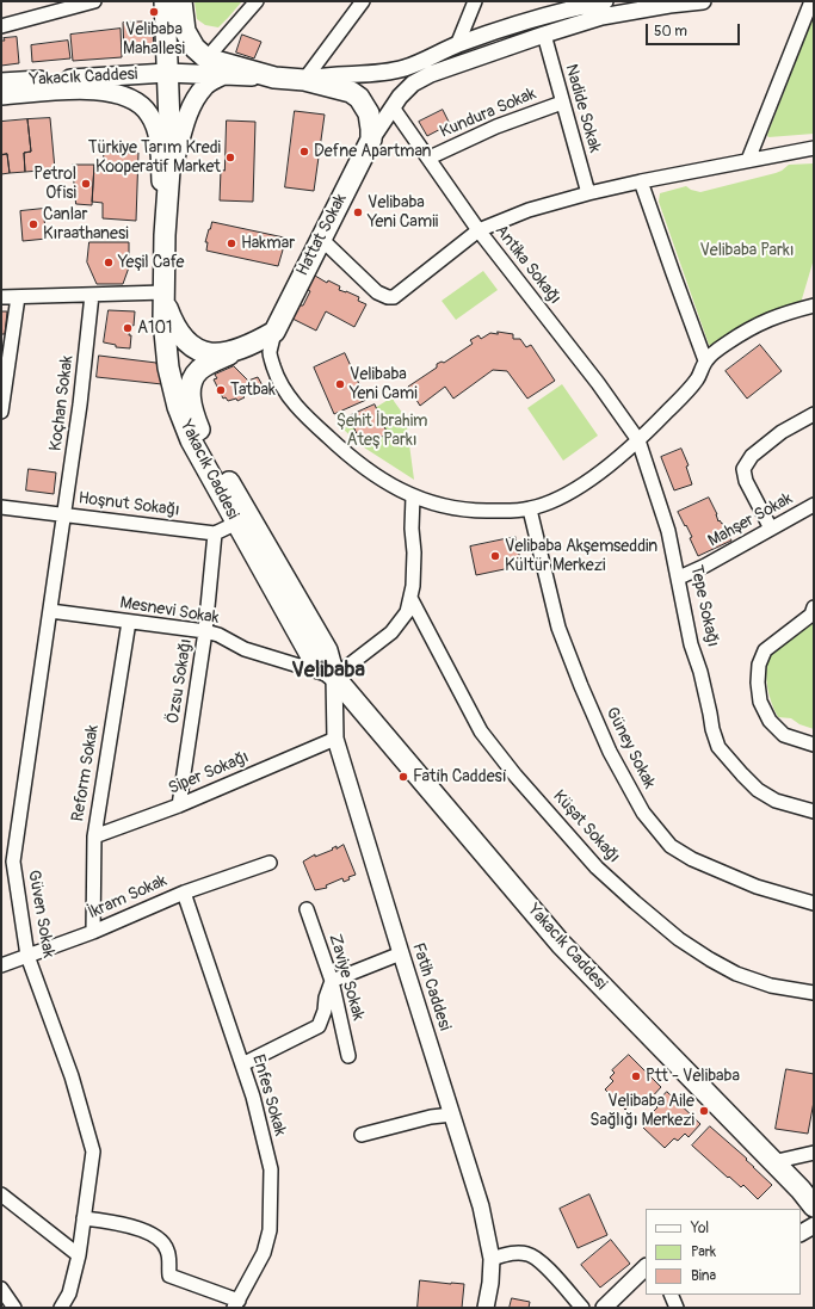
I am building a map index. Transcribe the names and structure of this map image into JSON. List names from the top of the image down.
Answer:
{
  "streets": {
    "main road": ["Yakacık Caddesi", "Hattat Sokak"],
    "street": [
      "Nadide Sokak",
      "Kundura Sokak",
      "Antika Sokağı",
      "Koçhan Sokak",
      "Hoşnut Sokağı",
      "Mahşer Sokak",
      "Tepe Sokağı",
      "Mesnevi Sokak",
      "Özsu Sokağı",
      "Güney Sokak",
      "Reform Sokak",
      "Siper Sokağı",
      "Küşat Sokağı",
      "İkram Sokak",
      "Güven Sokak",
      "Zaviye Sokak",
      "Fatih Caddesi",
      "Enfes Sokak"
    ]
  },
  "crossings": [
    ["Yakacık Caddesi", "Mesnevi Sokak"],
    ["Yakacık Caddesi", "Fatih Caddesi"],
    ["Nadide Sokak", "Kundura Sokak"],
    ["Kundura Sokak", "Antika Sokağı"],
    ["Antika Sokağı", "Tepe Sokağı"],
    ["Koçhan Sokak", "Hoşnut Sokağı"],
    ["Koçhan Sokak", "Güven Sokak"],
    ["Hoşnut Sokağı", "Özsu Sokağı"],
    ["Hoşnut Sokağı", "Güven Sokak"],
    ["Mahşer Sokak", "Tepe Sokağı"],
    ["Mesnevi Sokak", "Özsu Sokağı"],
    ["Mesnevi Sokak", "Reform Sokak"],
    ["Mesnevi Sokak", "Güven Sokak"],
    ["Mesnevi Sokak", "Fatih Caddesi"],
    ["Özsu Sokağı", "Siper Sokağı"],
    ["Reform Sokak", "Siper Sokağı"],
    ["Reform Sokak", "İkram Sokak"],
    ["Siper Sokağı", "Fatih Caddesi"],
    ["İkram Sokak", "Güven Sokak"],
    ["İkram Sokak", "Enfes Sokak"]
  ],
  "districts": ["Velibaba"],
  "parks": ["Velibaba Parkı", "Şehit İbrahim Ateş Parkı"],
  "places": [
    "Velibaba Mahallesi",
    "Defne Apartman",
    "Türkiye Tarım Kredi Kooperatif Market",
    "Petrol Ofisi",
    "Velibaba Yeni Camii",
    "Canlar Kıraathanesi",
    "Hakmar",
    "Yeşil Cafe",
    "A101",
    "Velibaba Yeni Cami",
    "Tatbak",
    "Velibaba Akşemseddin Kültür Merkezi",
    "Fati̇h Caddesi̇",
    "Ptt - Velibaba",
    "Velibaba Aile Sağlığı Merkezi"
  ],
  "legend": ["Yol", "Park", "Bina"],
  "scale_bar": "50 m"
}
